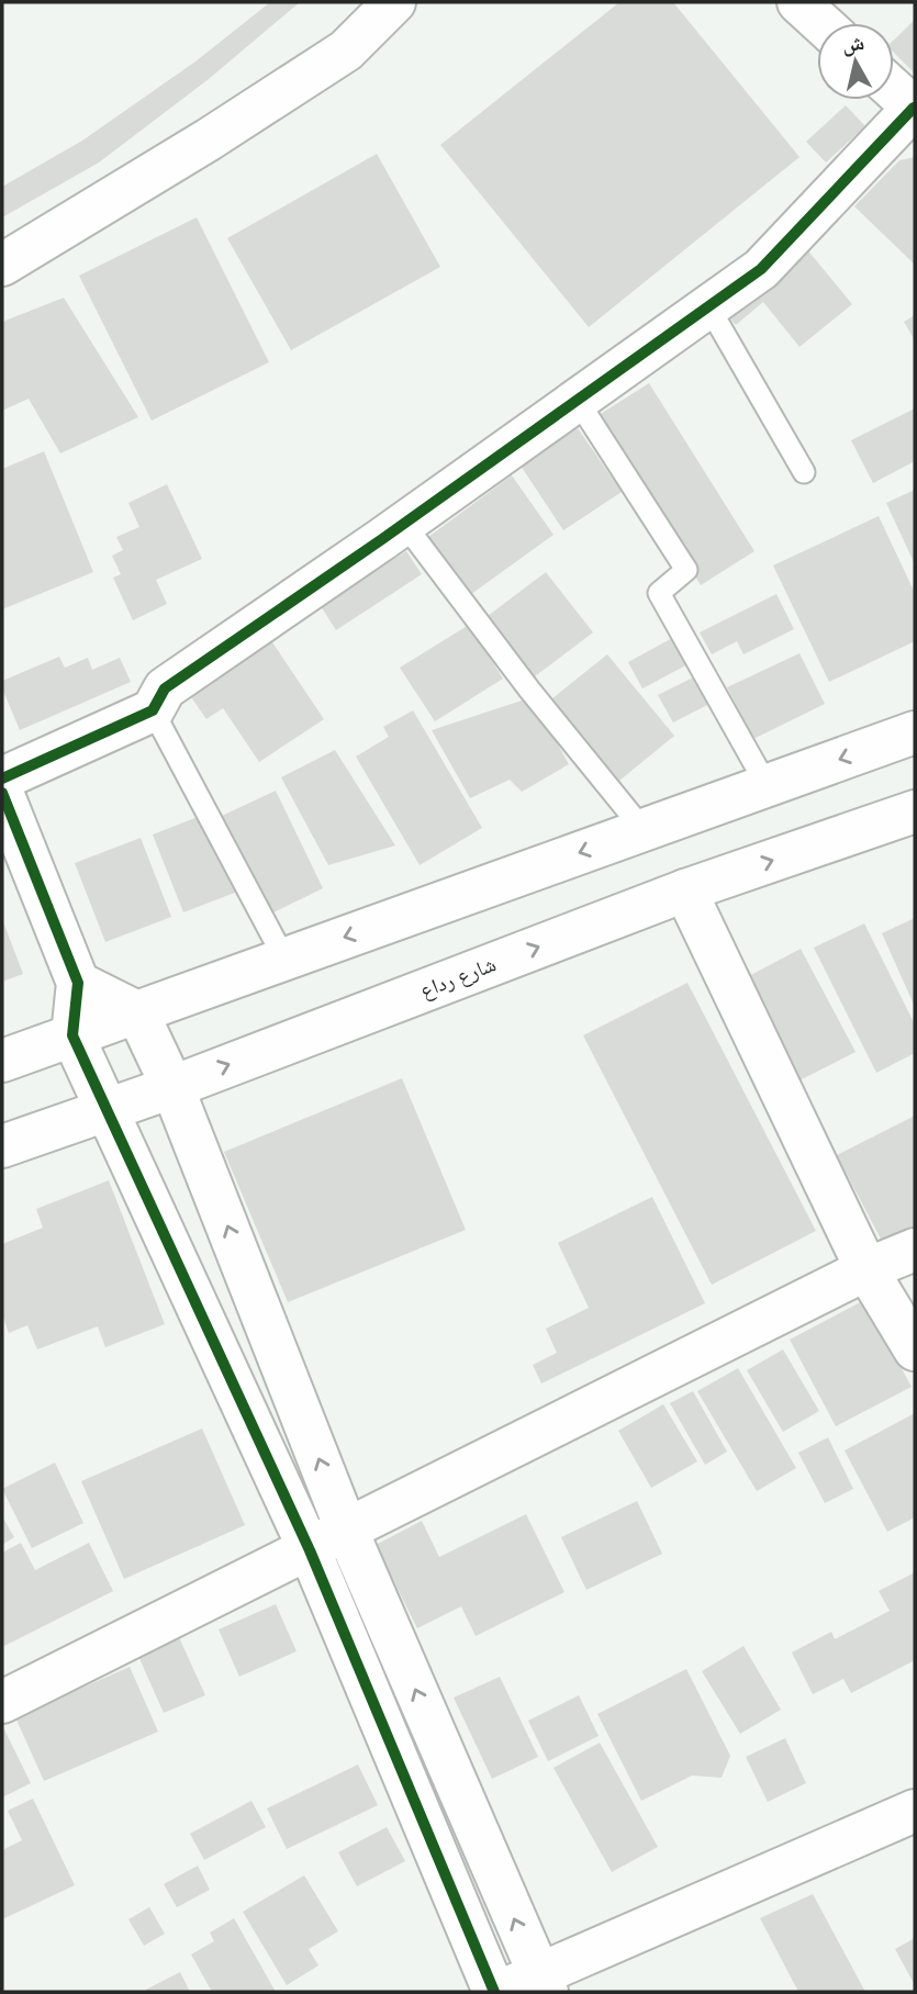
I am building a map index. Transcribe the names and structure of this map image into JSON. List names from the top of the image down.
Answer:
{
  "streets": {
    "street": ["شارع رداع"]
  },
  "north": "top"
}
